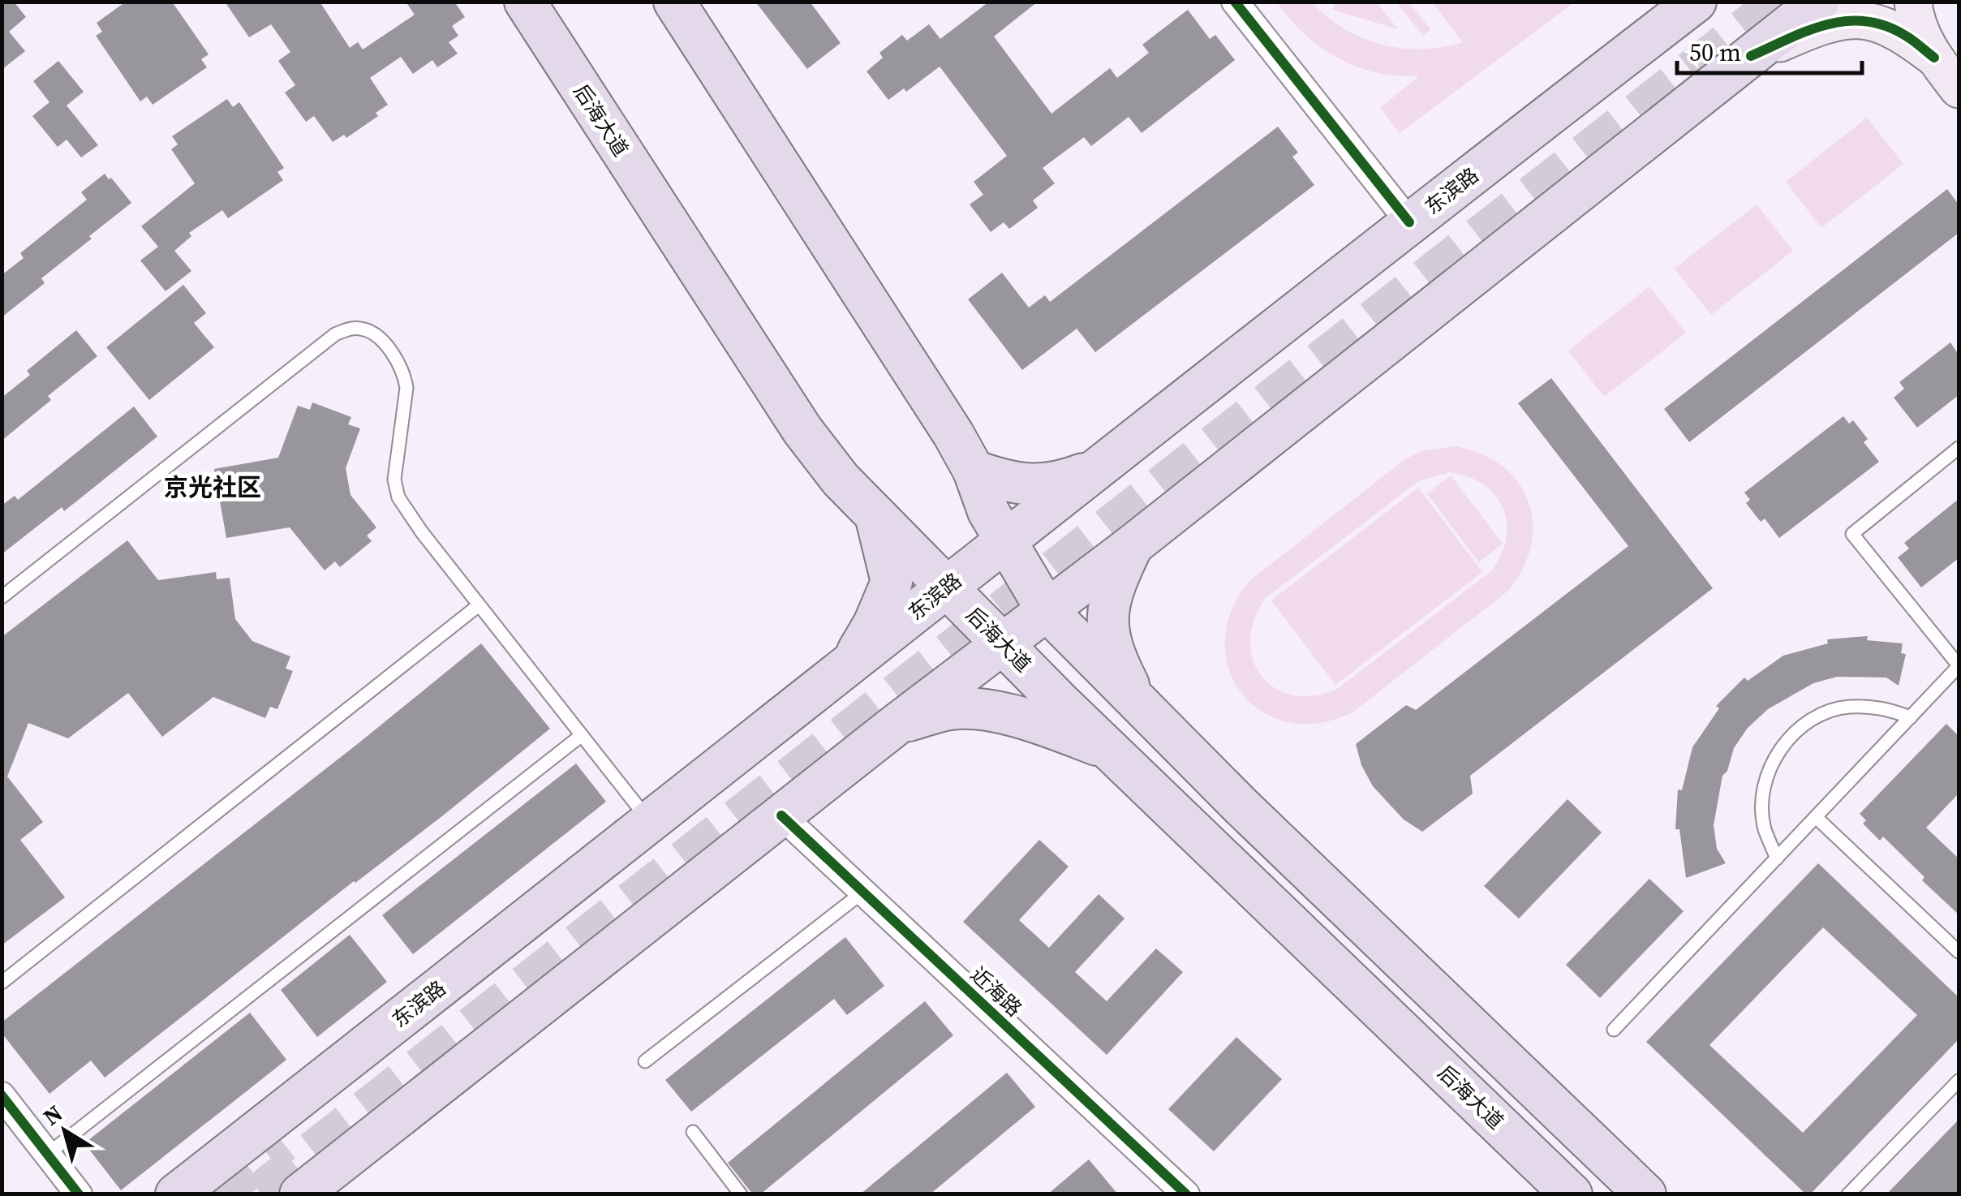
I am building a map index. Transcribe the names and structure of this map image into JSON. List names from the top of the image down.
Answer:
{
  "streets": {
    "main road": ["后海大道", "东滨路"],
    "street": ["近海路"]
  },
  "crossings": [
    ["后海大道", "东滨路"]
  ],
  "districts": ["京光社区"],
  "scale_bar": "50 m",
  "north": "top left"
}
